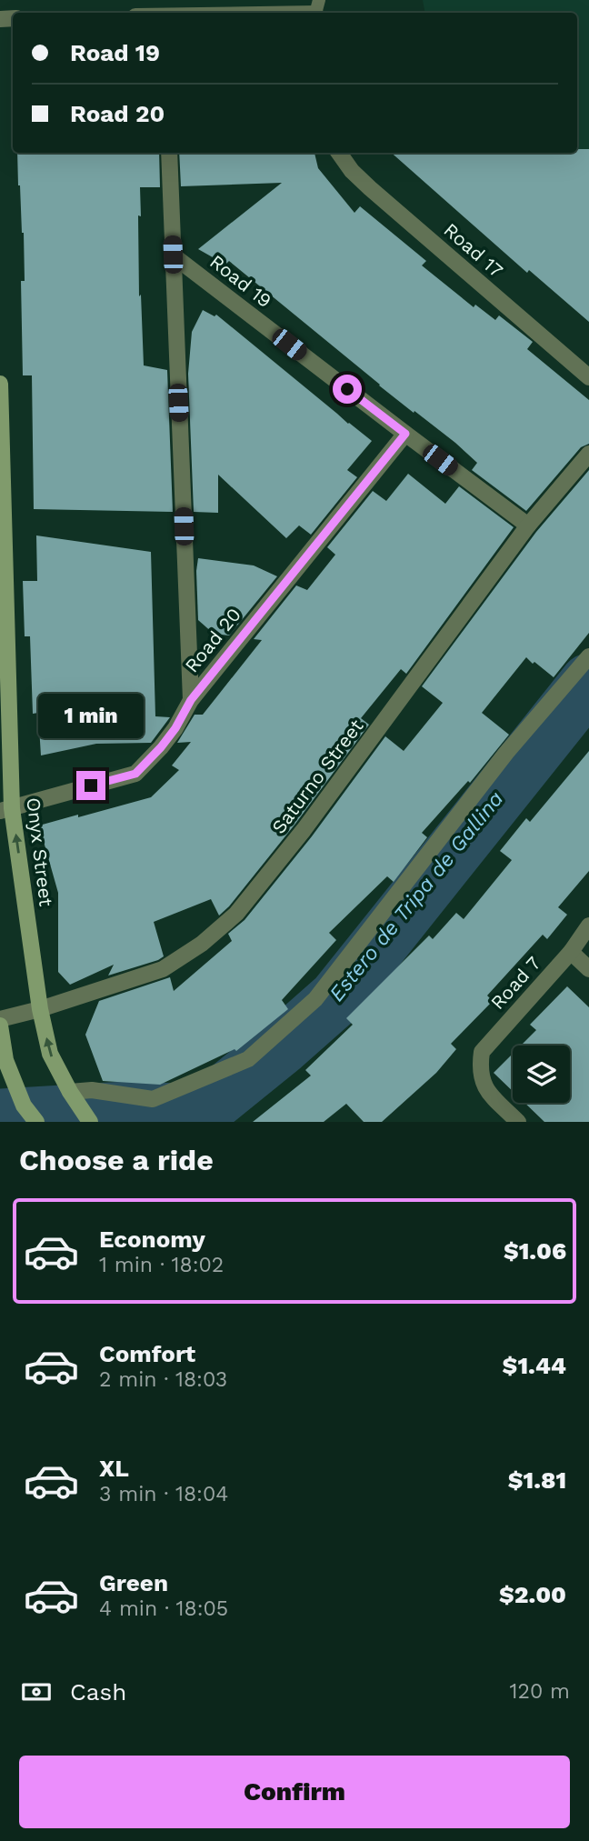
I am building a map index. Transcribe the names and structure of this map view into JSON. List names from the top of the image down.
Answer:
{
  "streets": {
    "main road": ["Onyx Street"],
    "street": [
      "Road 17",
      "Road 19",
      "Road 20",
      "Saturno Street",
      "Road 7"
    ]
  },
  "crossings": [
    ["Road 19", "Road 20"],
    ["Road 19", "Saturno Street"],
    ["Road 20", "Onyx Street"],
    ["Saturno Street", "Onyx Street"]
  ],
  "water": ["Estero de Tripa de Gallina"],
  "page": {
    "banner": ["Road 19", "Road 20"],
    "bubble": "1 min",
    "heading": "Choose a ride",
    "list": [
      {
        "name": "Economy",
        "note": "1 min · 18:02",
        "value": "$1.06"
      },
      {
        "name": "Comfort",
        "note": "2 min · 18:03",
        "value": "$1.44"
      },
      {
        "name": "XL",
        "note": "3 min · 18:04",
        "value": "$1.81"
      },
      {
        "name": "Green",
        "note": "4 min · 18:05",
        "value": "$2.00"
      }
    ],
    "pay": ["Cash", "120 m"],
    "buttons": "Confirm"
  }
}
